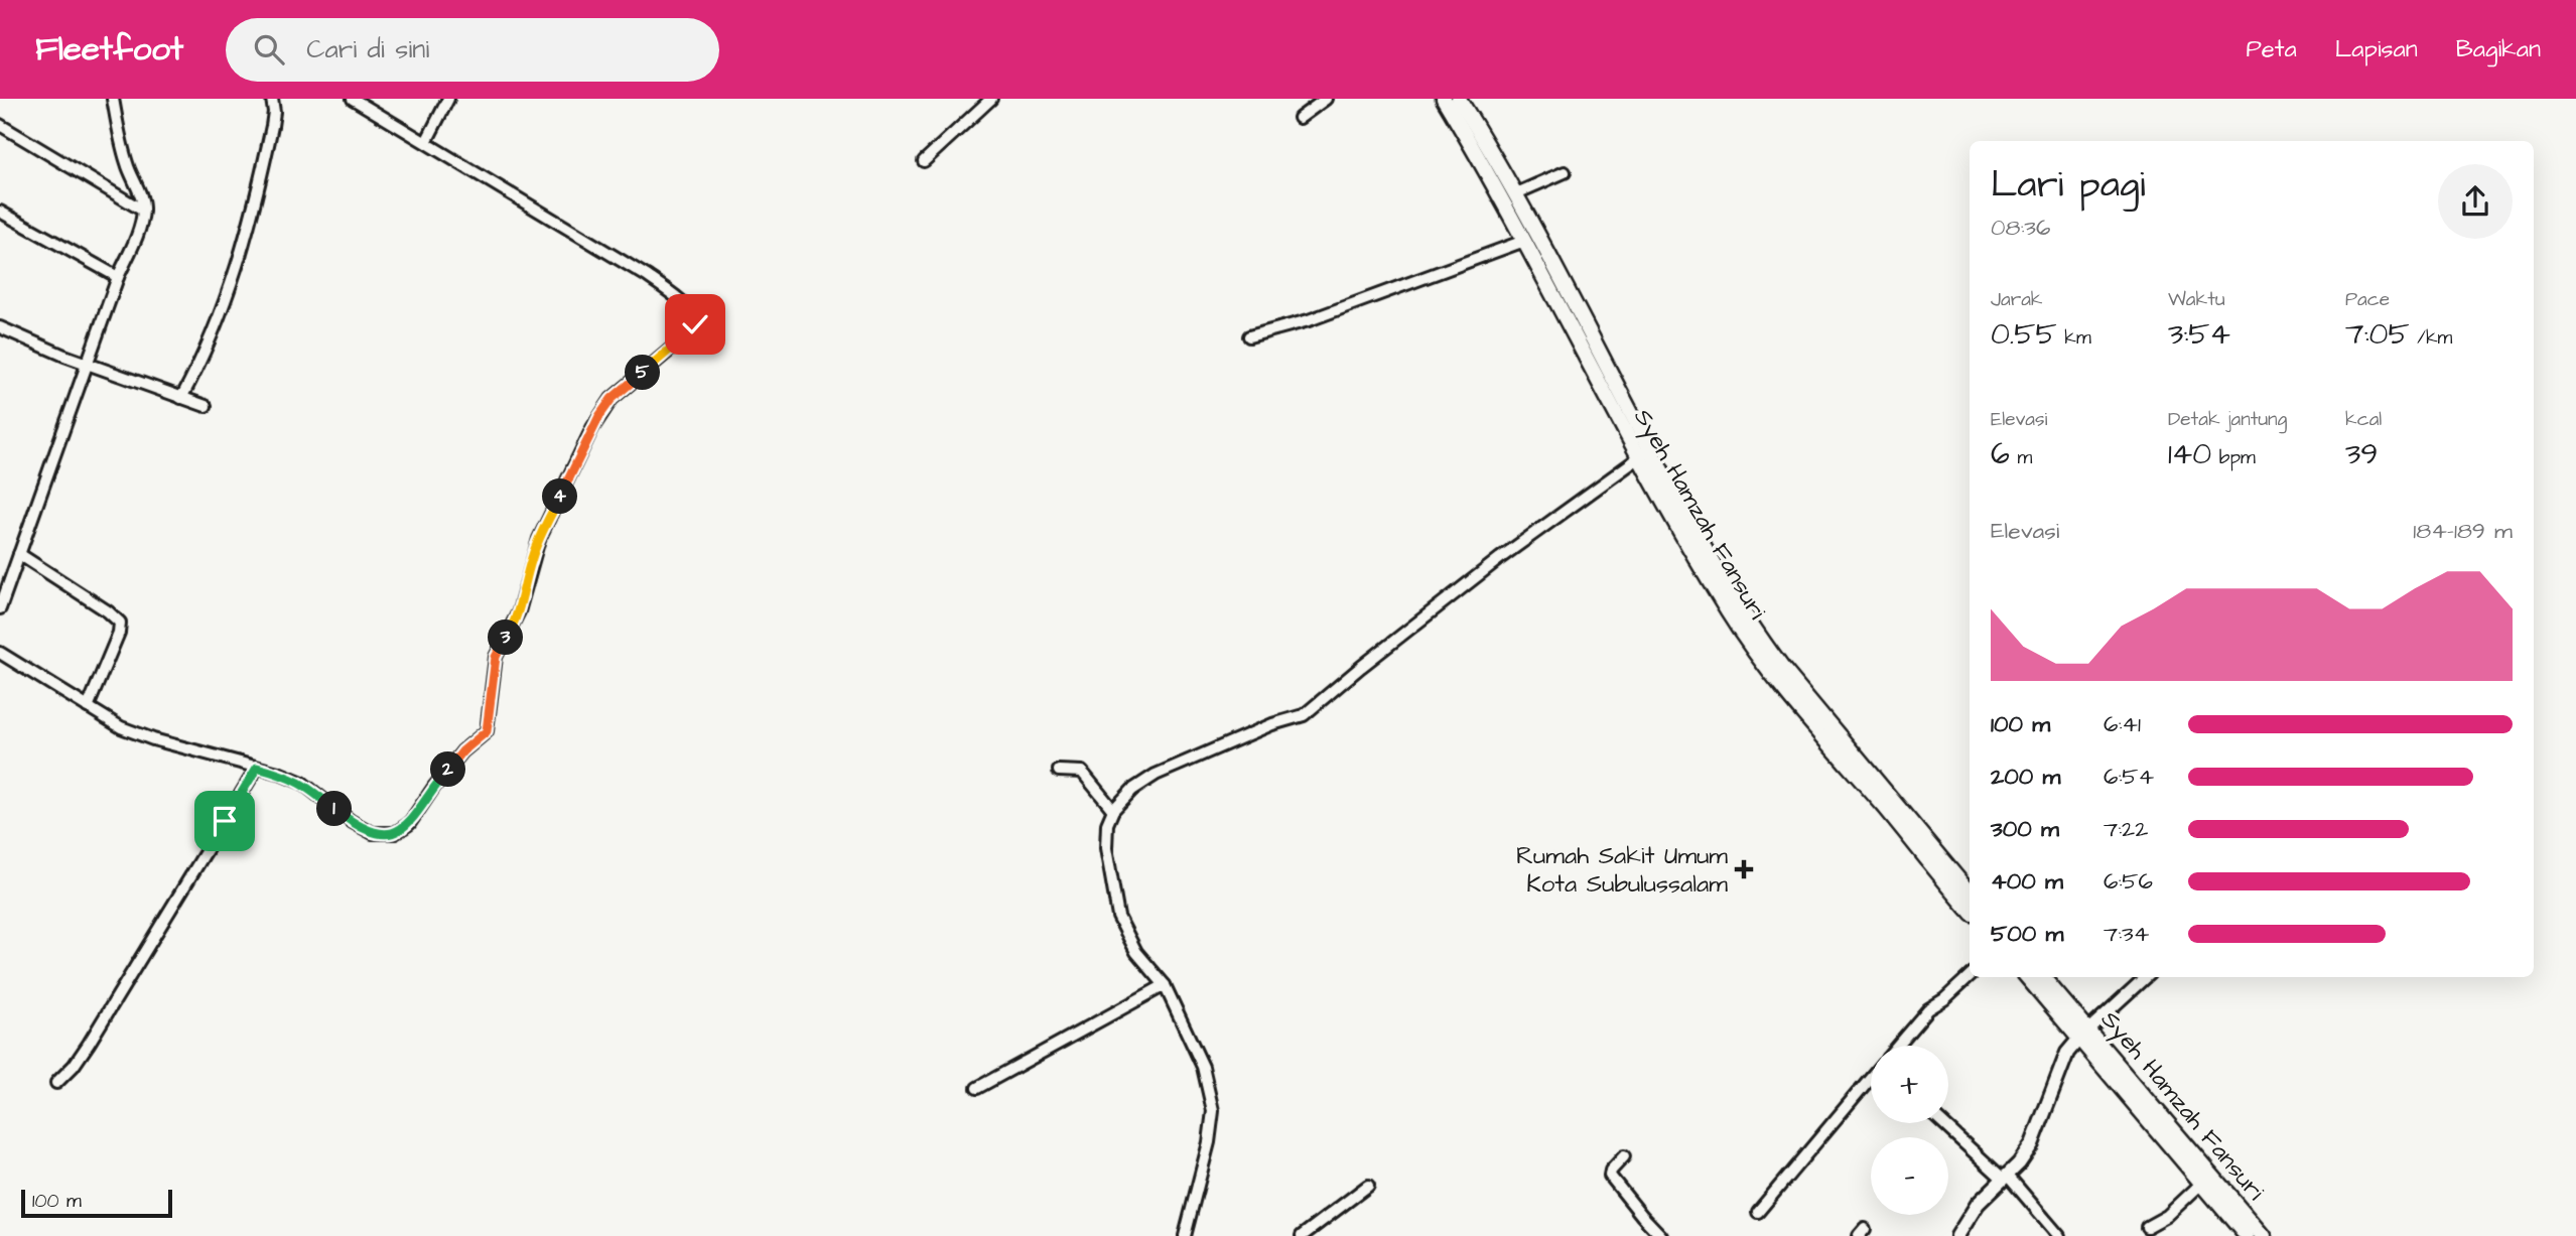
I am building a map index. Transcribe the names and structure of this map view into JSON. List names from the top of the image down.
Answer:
{
  "streets": {
    "main road": ["Syeh Hamzah Fansuri"]
  },
  "places": {
    "health": ["Rumah Sakit Umum Kota Subulussalam"]
  },
  "scale_bar": "100 m",
  "page": {
    "header": "Fleetfoot",
    "search": "Cari di sini",
    "nav": ["Peta", "Lapisan", "Bagikan"],
    "heading": ["Lari pagi", "08:36"],
    "stats": [
      ["Jarak", "0.55 km"],
      ["Waktu", "3:54"],
      ["Pace", "7:05 /km"],
      ["Elevasi", "6 m"],
      ["Detak jantung", "140 bpm"],
      ["kcal", "39"]
    ],
    "pins": [
      "5",
      "4",
      "3",
      "2",
      "1"
    ],
    "chart": ["Elevasi", "184–189 m"],
    "list": [
      {
        "name": "100 m",
        "note": "6:41"
      },
      {
        "name": "200 m",
        "note": "6:54"
      },
      {
        "name": "300 m",
        "note": "7:22"
      },
      {
        "name": "400 m",
        "note": "6:56"
      },
      {
        "name": "500 m",
        "note": "7:34"
      }
    ],
    "map_buttons": ["+", "−"],
    "scale": "100 m"
  }
}
